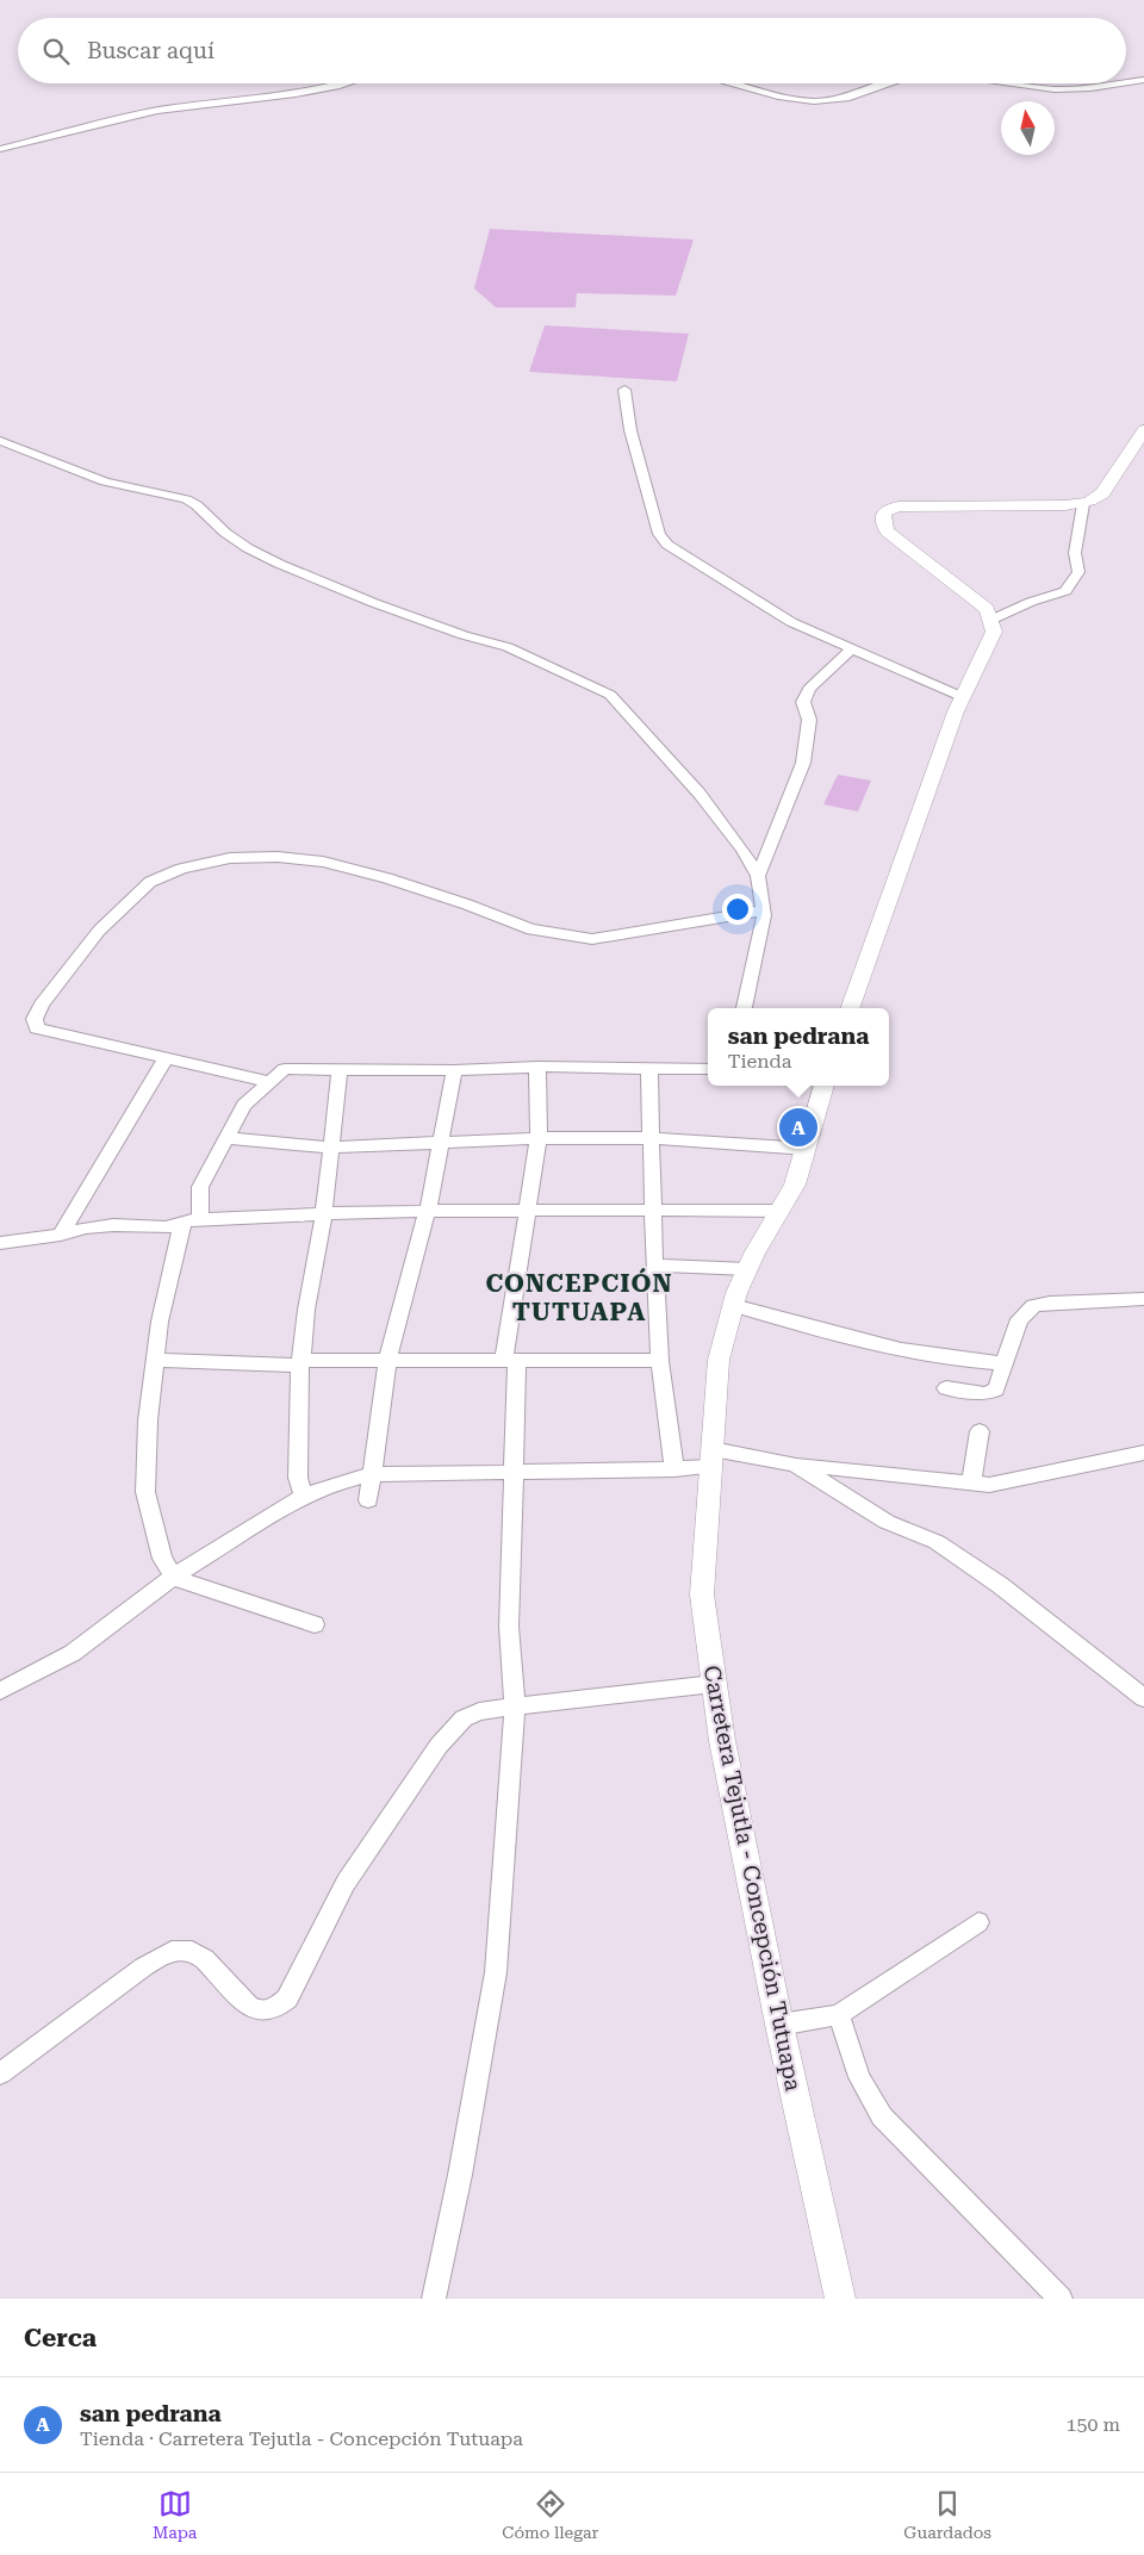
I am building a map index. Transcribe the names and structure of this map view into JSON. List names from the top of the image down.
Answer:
{
  "streets": {
    "street": ["Carretera Tejutla - Concepción Tutuapa"]
  },
  "districts": ["CONCEPCIÓN TUTUAPA"],
  "north": "top",
  "page": {
    "search": "Buscar aquí",
    "popup": ["san pedrana", "Tienda"],
    "pins": "A",
    "heading": "Cerca",
    "list": [
      {
        "mark": "A",
        "name": "san pedrana",
        "note": "Tienda · Carretera Tejutla - Concepción Tutuapa",
        "value": "150 m"
      }
    ],
    "nav": ["Mapa", "Cómo llegar", "Guardados"]
  }
}
